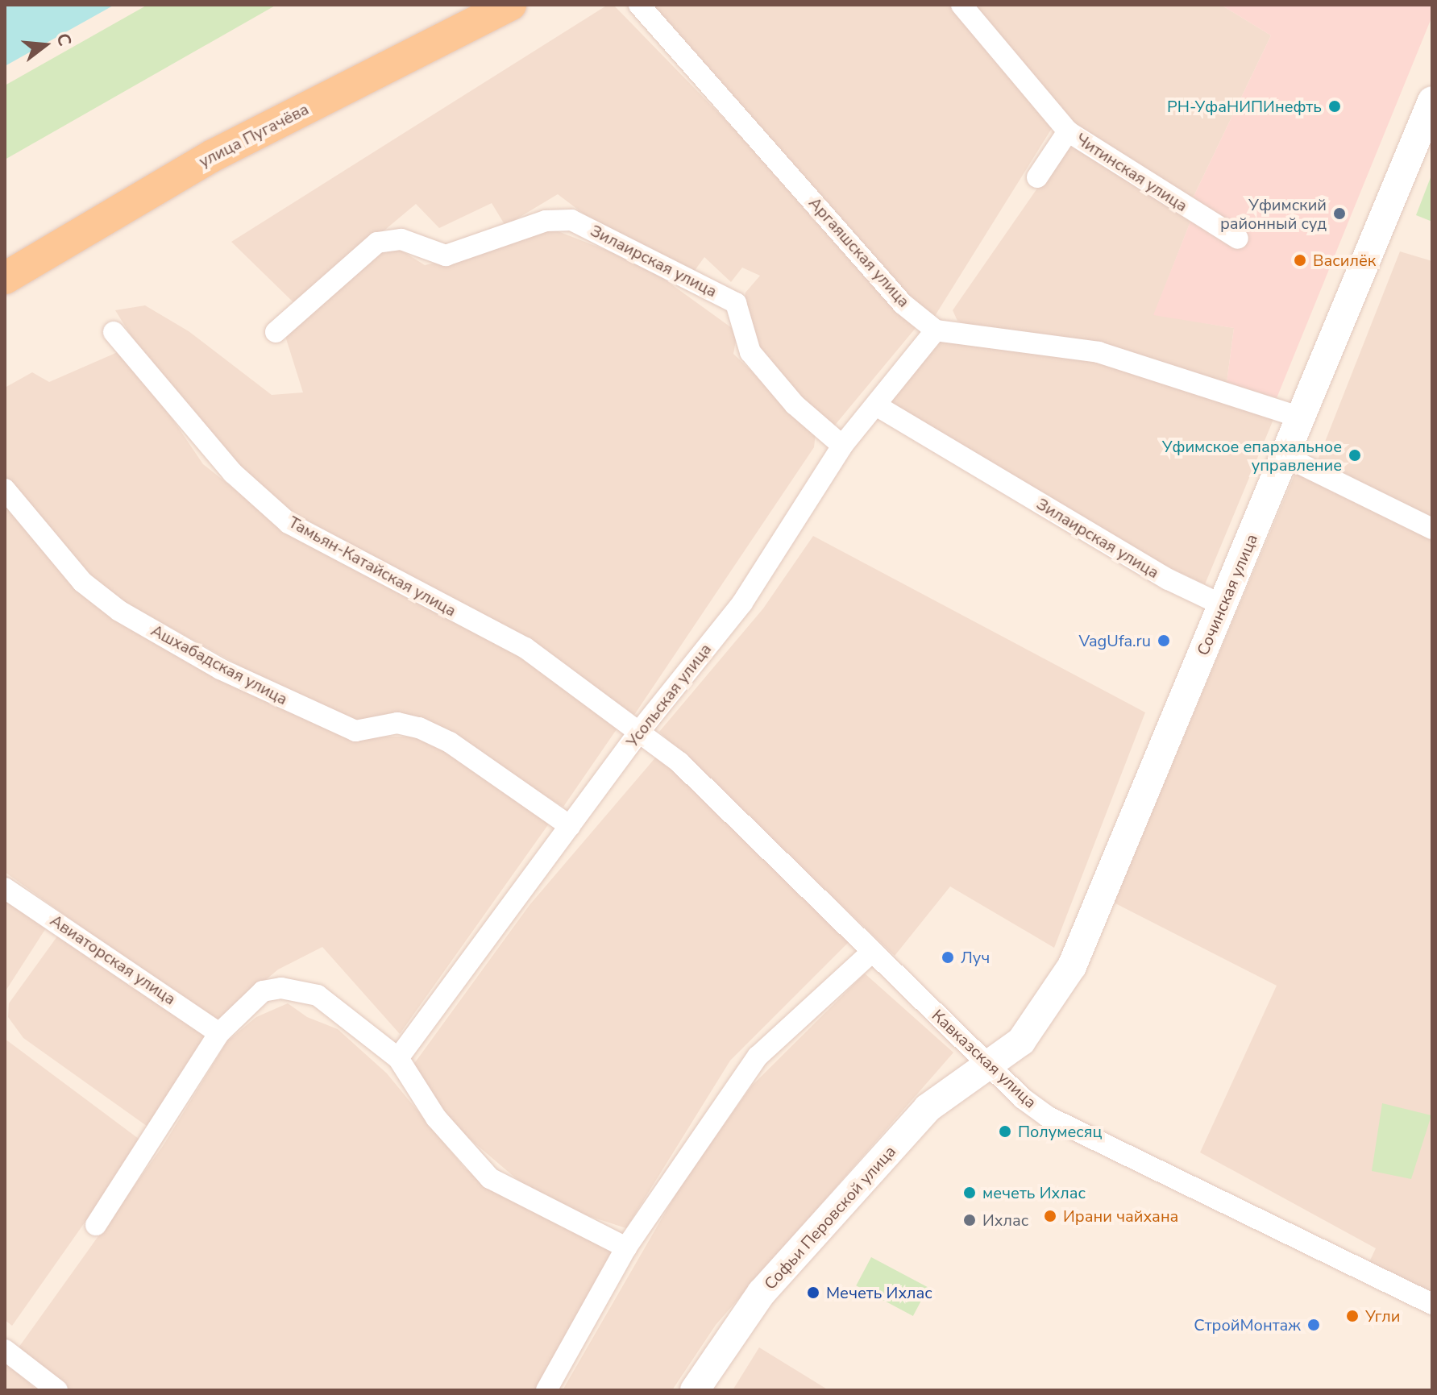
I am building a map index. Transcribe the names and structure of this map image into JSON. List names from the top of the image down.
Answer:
{
  "streets": {
    "main road": ["улица Пугачёва", "Сочинская улица", "Софьи Перовской улица"],
    "street": [
      "Читинская улица",
      "Аргаяшская улица",
      "Зилаирская улица",
      "Тамьян-Катайская улица",
      "Ашхабадская улица",
      "Усольская улица",
      "Авиаторская улица",
      "Кавказская улица"
    ]
  },
  "crossings": [
    ["Аргаяшская улица", "Усольская улица"],
    ["Зилаирская улица", "Сочинская улица"],
    ["Зилаирская улица", "Усольская улица"],
    ["Тамьян-Катайская улица", "Усольская улица"],
    ["Тамьян-Катайская улица", "Кавказская улица"],
    ["Сочинская улица", "Кавказская улица"],
    ["Сочинская улица", "Софьи Перовской улица"],
    ["Ашхабадская улица", "Усольская улица"],
    ["Усольская улица", "Кавказская улица"],
    ["Кавказская улица", "Софьи Перовской улица"]
  ],
  "places": [
    "РН-УфаНИПИнефть",
    "Уфимский районный суд",
    "Василёк",
    "Уфимское епархальное управление",
    "VagUfa.ru",
    "Луч",
    "Полумесяц",
    "мечеть Ихлас",
    "Ирани чайхана",
    "Ихлас",
    "Мечеть Ихлас",
    "Угли",
    "СтройМонтаж"
  ],
  "north": "right"
}
